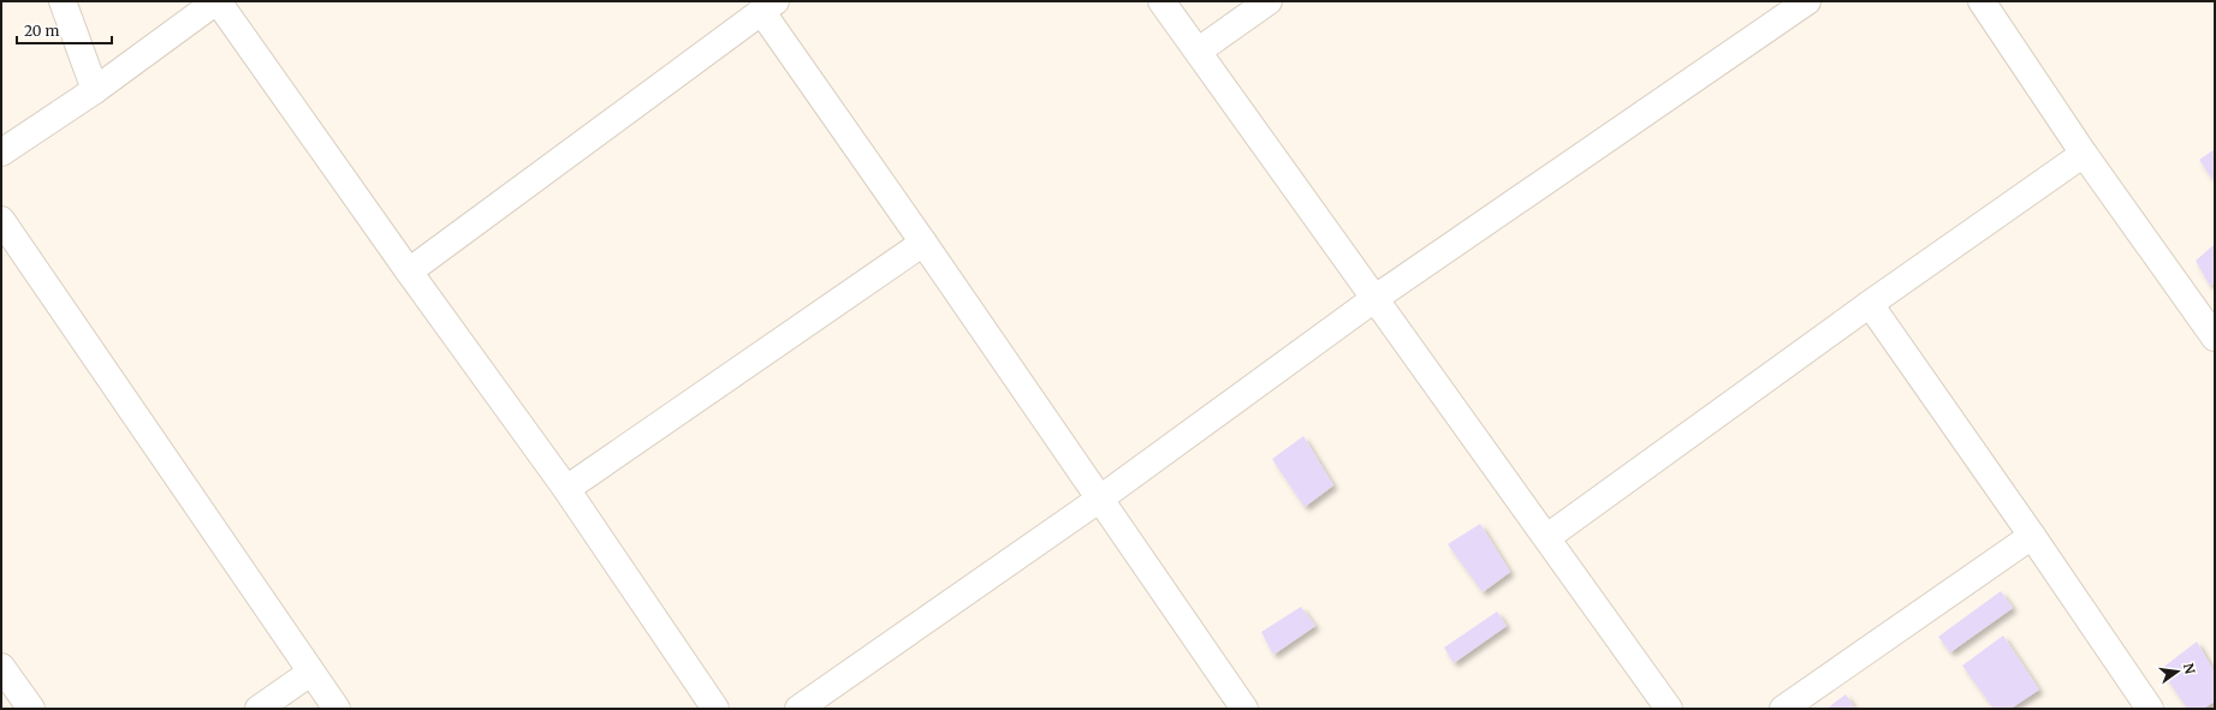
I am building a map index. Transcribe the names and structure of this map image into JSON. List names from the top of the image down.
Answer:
{
  "scale_bar": "20 m",
  "north": "right"
}
